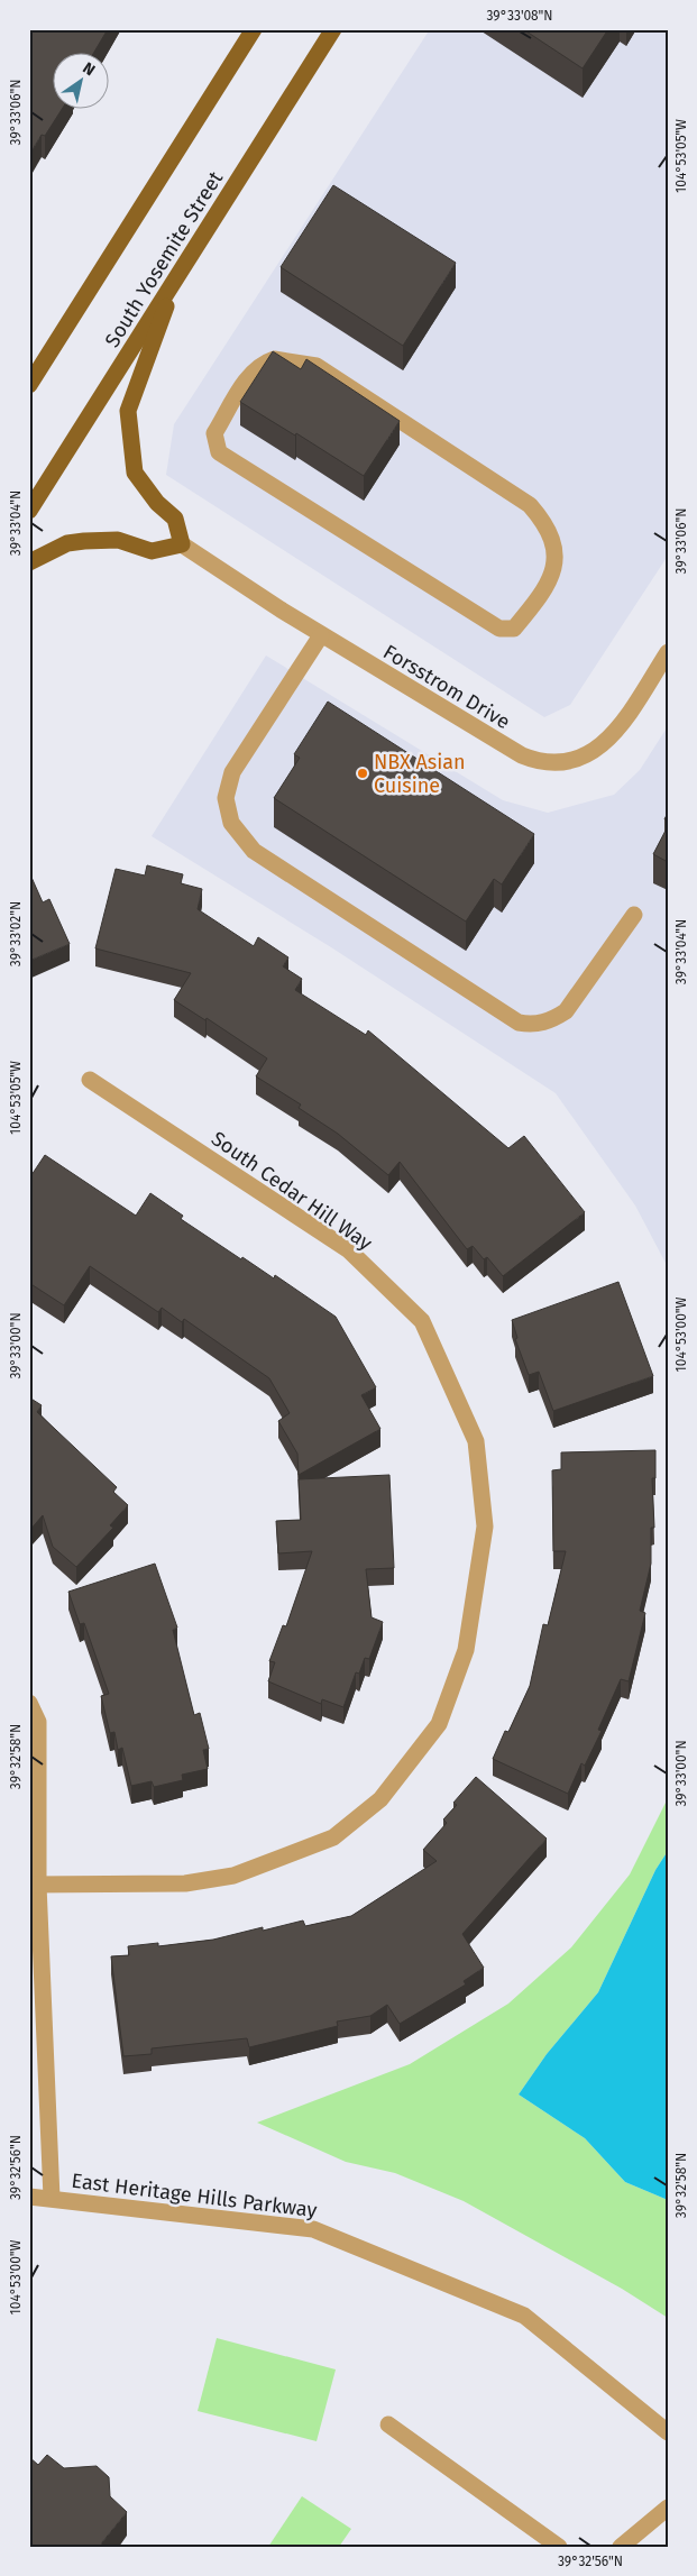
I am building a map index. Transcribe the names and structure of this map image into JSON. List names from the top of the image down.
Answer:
{
  "streets": {
    "main road": ["South Yosemite Street"],
    "street": ["Forsstrom Drive", "South Cedar Hill Way", "East Heritage Hills Parkway"]
  },
  "places": ["NBX Asian Cuisine"],
  "north": "top right",
  "coordinates": [
    "39°33'08\"N",
    "39°33'06\"N",
    "104°53'05\"W",
    "39°33'04\"N",
    "39°33'02\"N",
    "104°53'00\"W",
    "39°33'00\"N",
    "39°32'58\"N",
    "39°32'56\"N"
  ]
}
